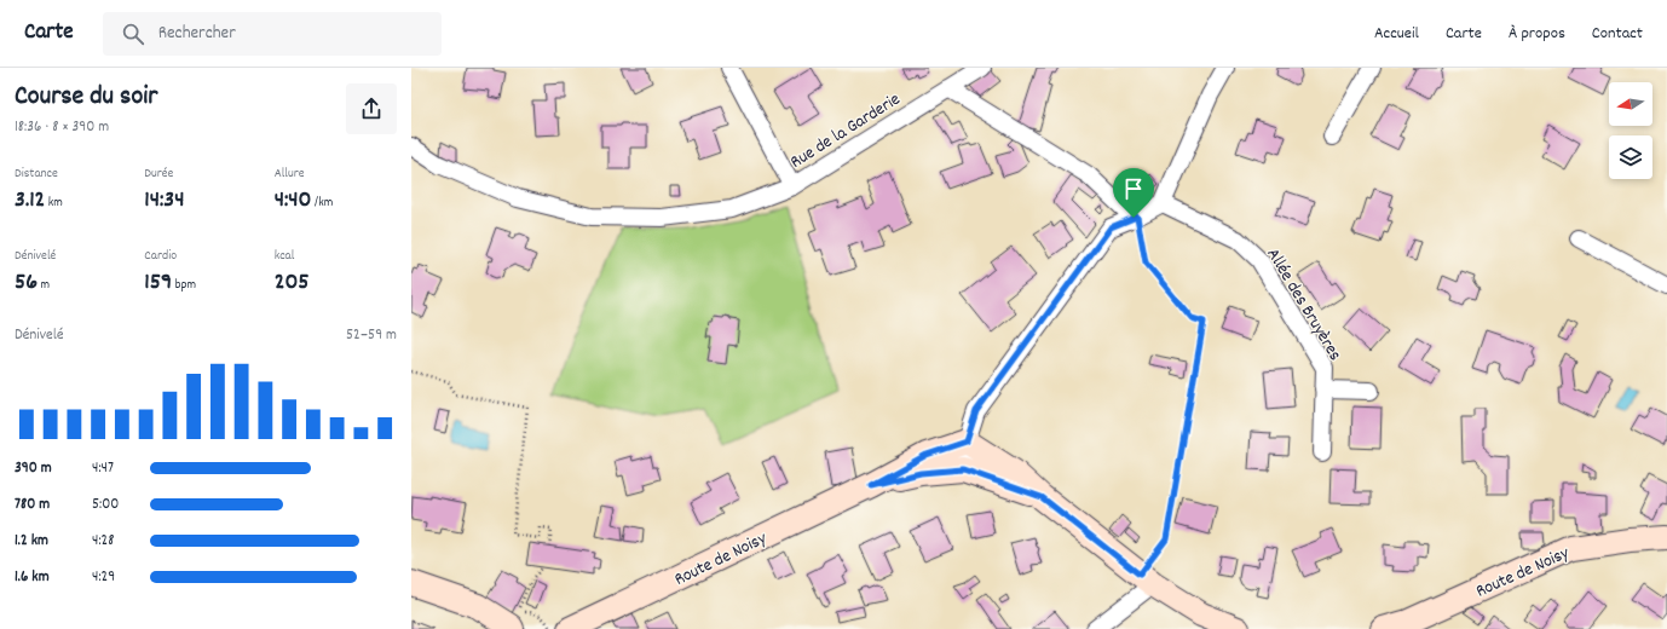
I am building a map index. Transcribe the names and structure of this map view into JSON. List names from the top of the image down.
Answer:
{
  "streets": {
    "street": ["Rue de la Garderie", "Allée des Bruyères", "Route de Noisy"]
  },
  "north": "left",
  "page": {
    "header": "Carte",
    "search": "Rechercher",
    "nav": [
      "Accueil",
      "Carte",
      "À propos",
      "Contact"
    ],
    "heading": ["Course du soir", "18:36 · 8 × 390 m"],
    "stats": [
      ["Distance", "3.12 km"],
      ["Durée", "14:34"],
      ["Allure", "4:40 /km"],
      ["Dénivelé", "56 m"],
      ["Cardio", "159 bpm"],
      ["kcal", "205"]
    ],
    "chart": ["Dénivelé", "52–59 m"],
    "list": [
      {
        "name": "390 m",
        "note": "4:47"
      },
      {
        "name": "780 m",
        "note": "5:00"
      },
      {
        "name": "1.2 km",
        "note": "4:28"
      },
      {
        "name": "1.6 km",
        "note": "4:29"
      }
    ]
  }
}
